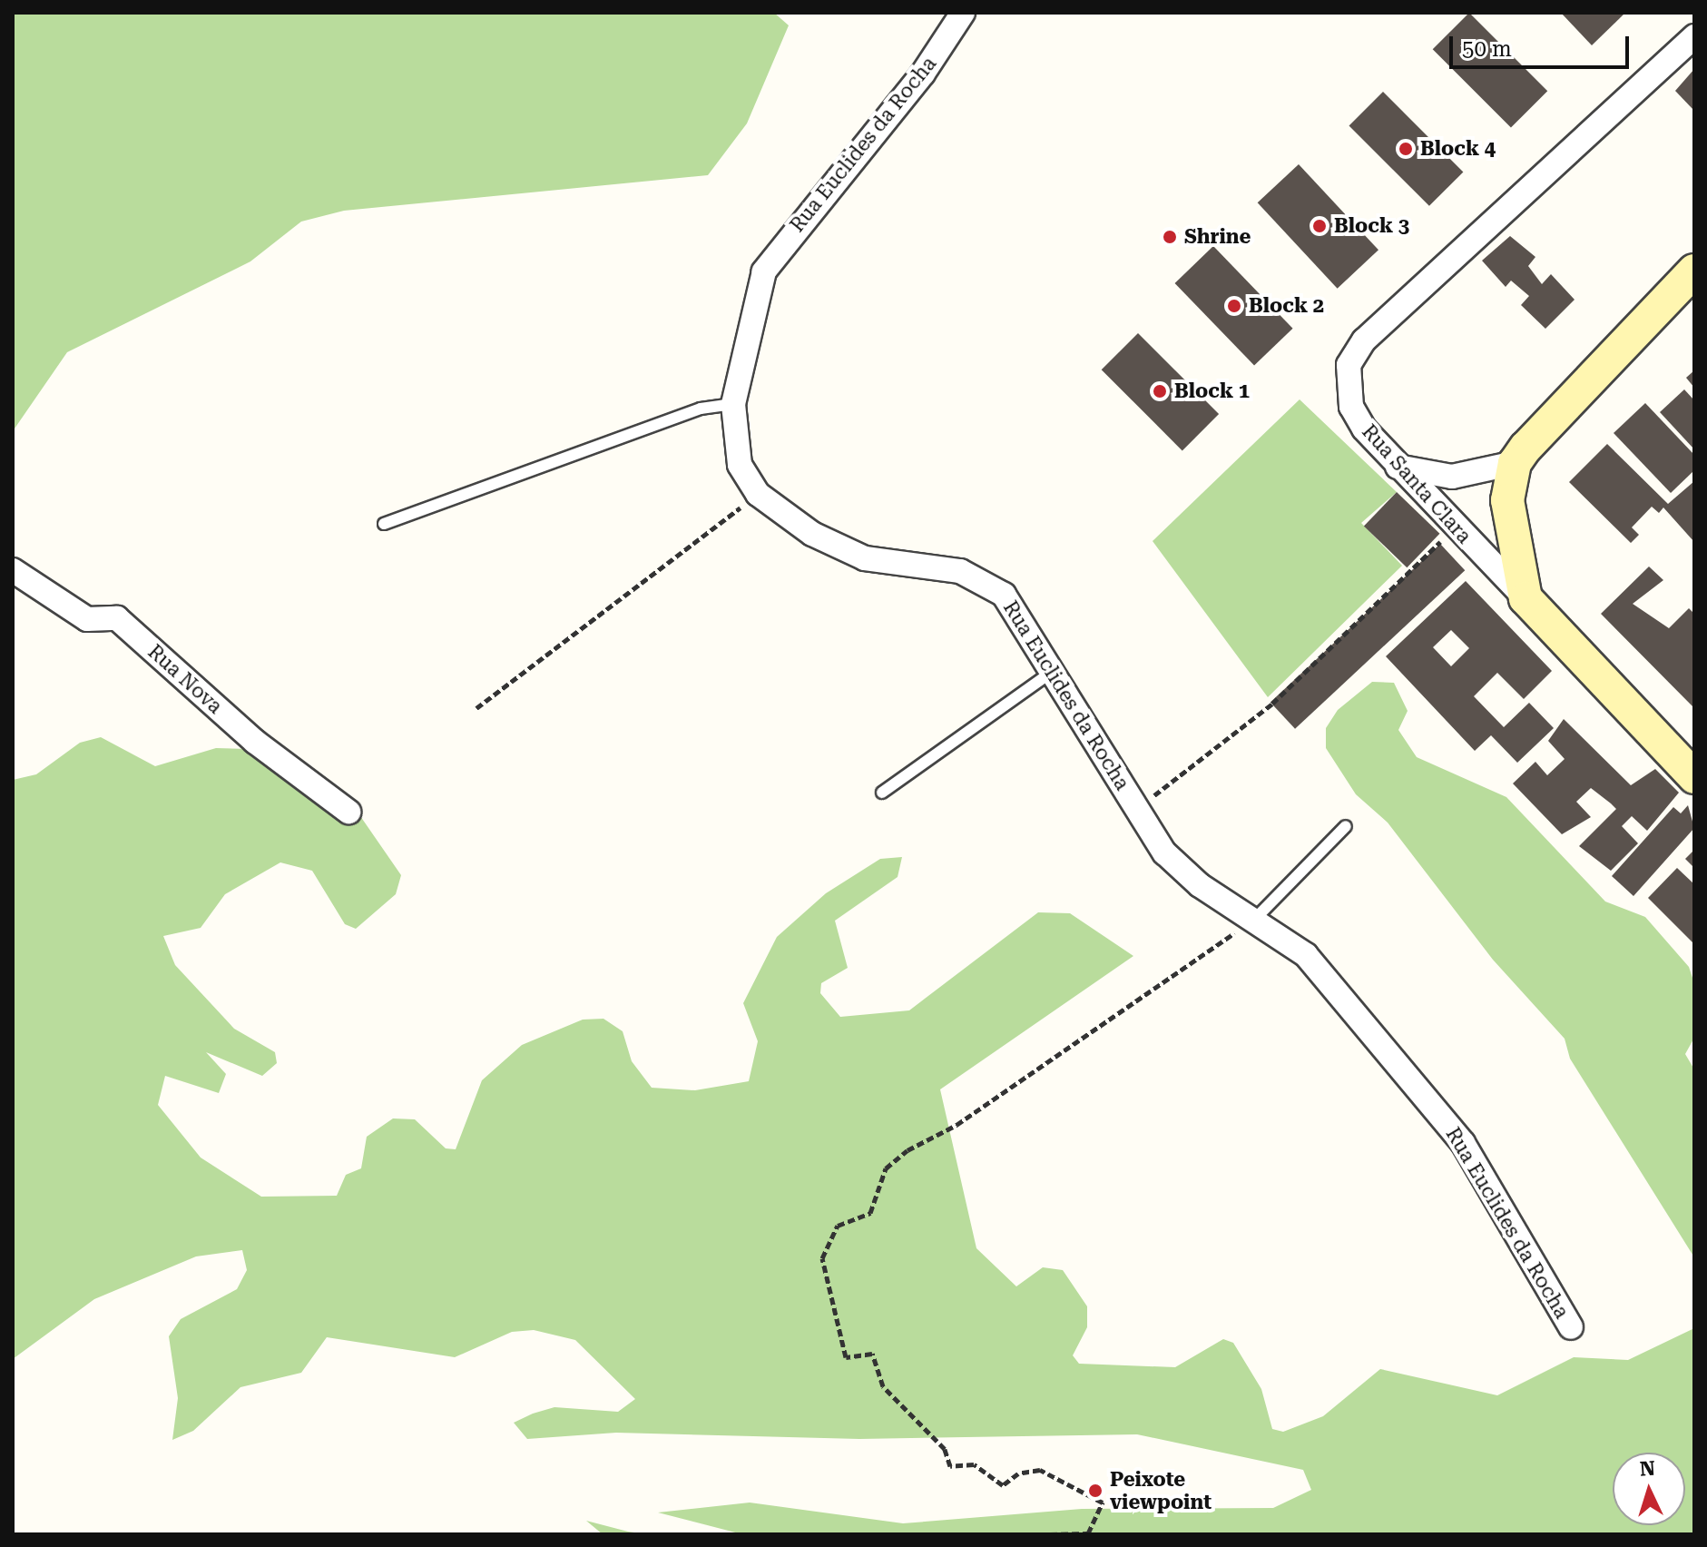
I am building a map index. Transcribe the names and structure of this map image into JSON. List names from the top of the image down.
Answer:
{
  "streets": {
    "main road": ["Rua Santa Clara"],
    "street": ["Rua Euclides da Rocha", "Rua Nova"]
  },
  "places": [
    "Block 4",
    "Block 3",
    "Shrine",
    "Block 2",
    "Block 1",
    "Peixote viewpoint"
  ],
  "scale_bar": "50 m",
  "north": "top"
}
